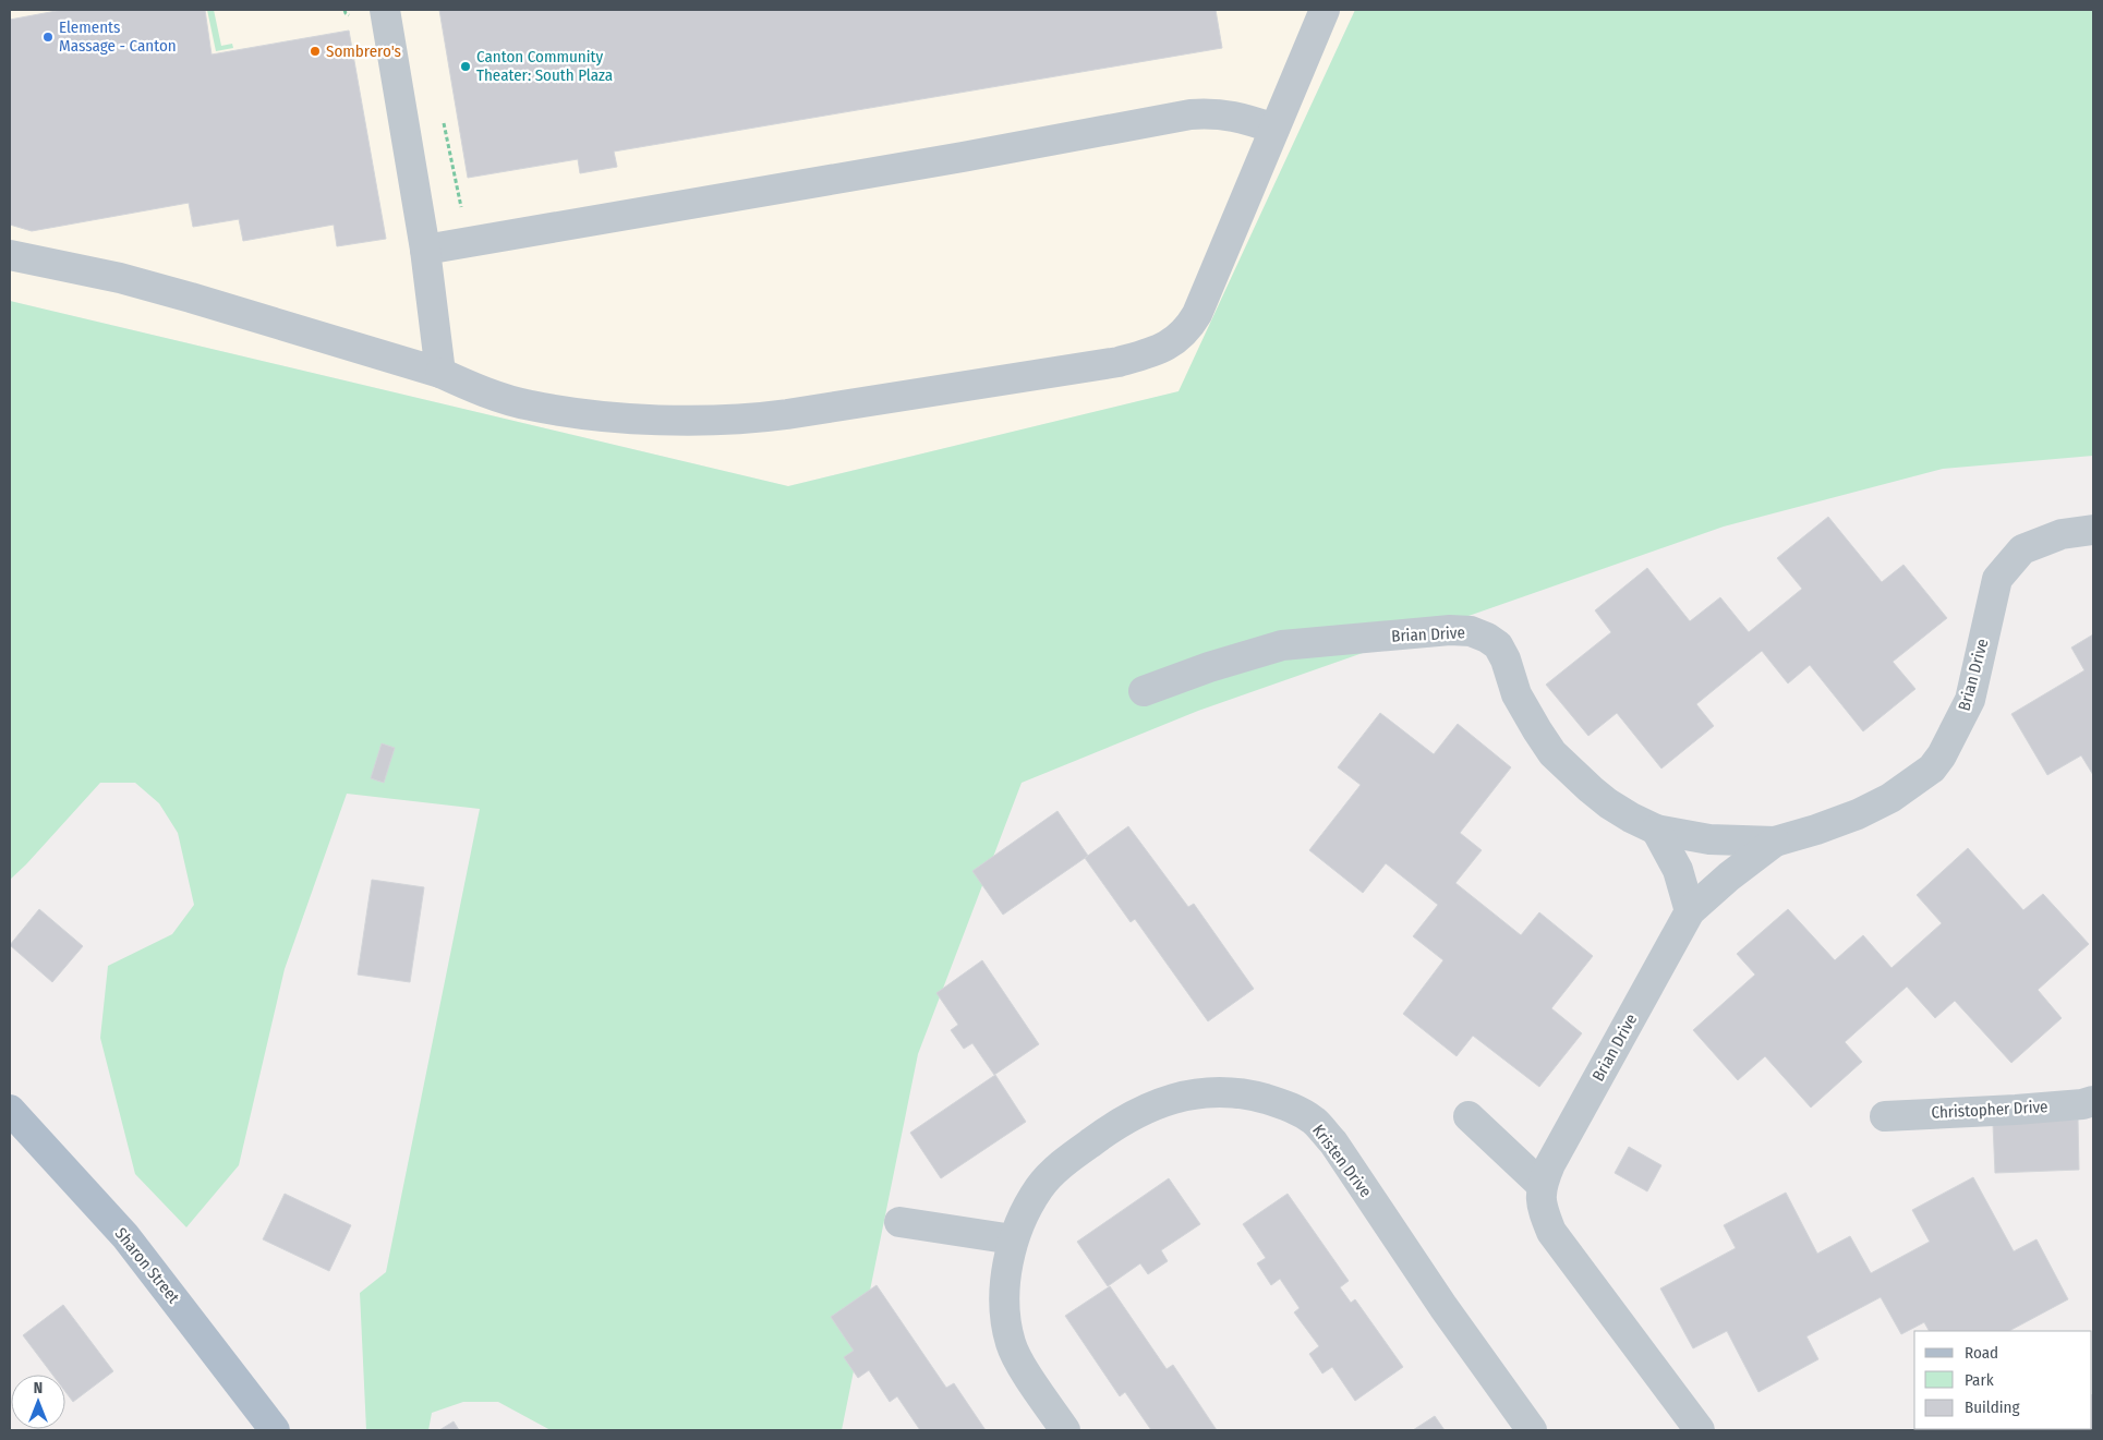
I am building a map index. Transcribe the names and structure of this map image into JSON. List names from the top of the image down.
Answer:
{
  "streets": {
    "main road": ["Sharon Street"],
    "street": ["Brian Drive", "Christopher Drive", "Kristen Drive"]
  },
  "places": ["Elements Massage - Canton", "Sombrero's", "Canton Community Theater: South Plaza"],
  "legend": ["Road", "Park", "Building"],
  "north": "top"
}
